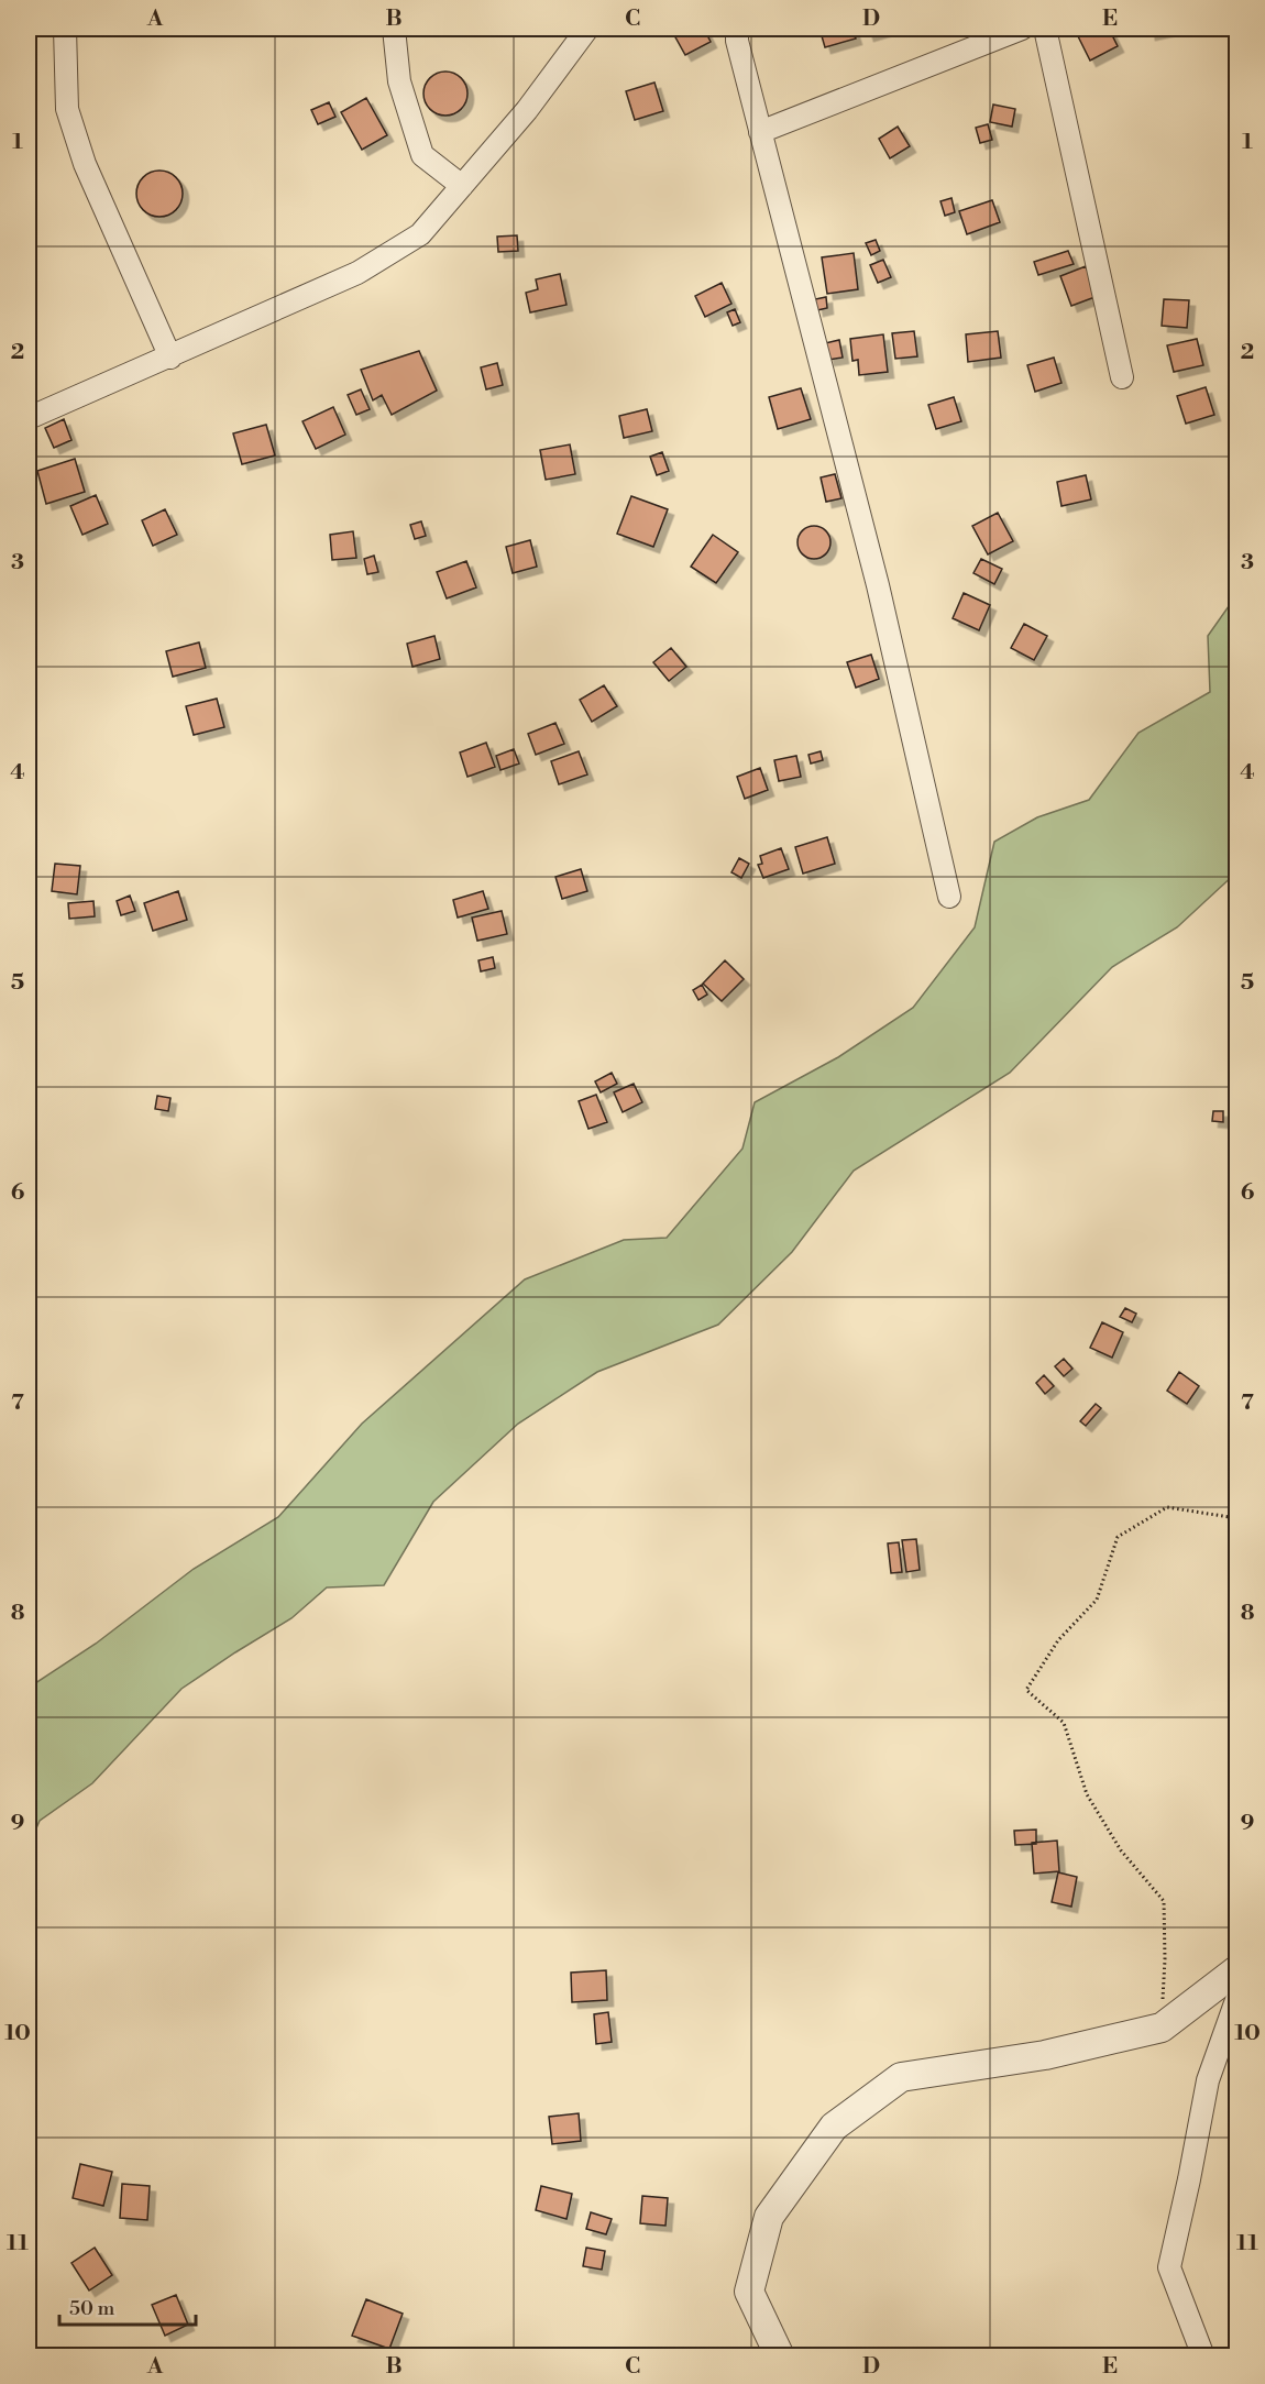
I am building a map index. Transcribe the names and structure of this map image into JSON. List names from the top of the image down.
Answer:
{
  "scale_bar": "50 m",
  "grid": {
    "columns": [
      "A",
      "B",
      "C",
      "D",
      "E"
    ],
    "rows": [
      "1",
      "2",
      "3",
      "4",
      "5",
      "6",
      "7",
      "8",
      "9",
      "10",
      "11"
    ]
  }
}
